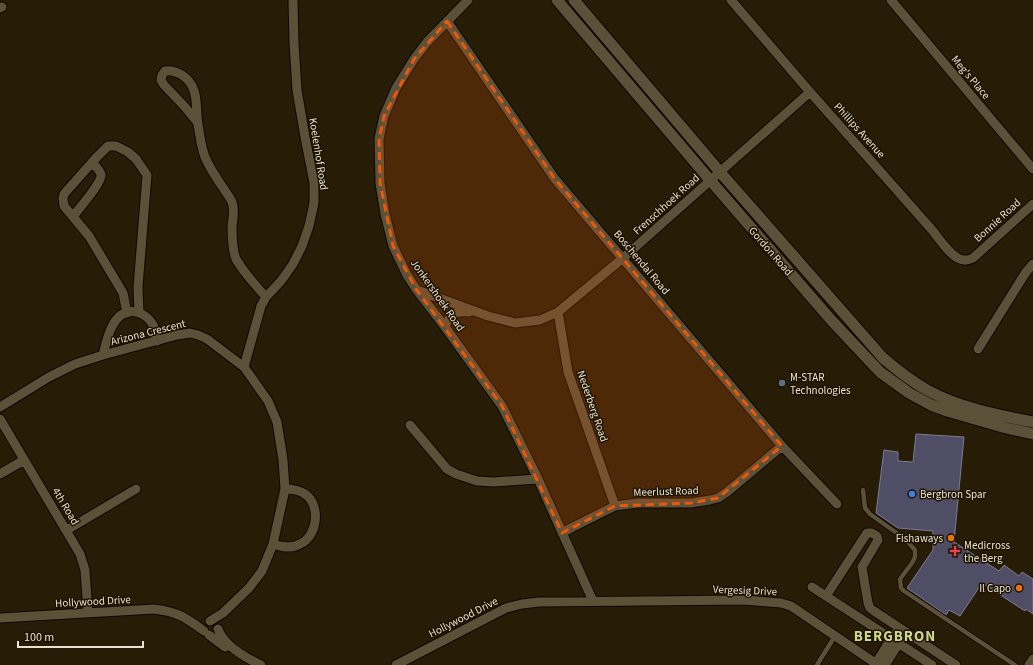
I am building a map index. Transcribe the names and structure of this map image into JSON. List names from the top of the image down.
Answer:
{
  "streets": {
    "street": [
      "Meg's Place",
      "Phillips Avenue",
      "Koelenhof Road",
      "Frenschhoek Road",
      "Bonnie Road",
      "Gordon Road",
      "Boschendal Road",
      "Jonkershoek Road",
      "Arizona Crescent",
      "Nederberg Road",
      "Meerlust Road",
      "4th Road",
      "Vergesig Drive",
      "Hollywood Drive"
    ]
  },
  "crossings": [
    ["Phillips Avenue", "Frenschhoek Road"],
    ["Phillips Avenue", "Bonnie Road"],
    ["Koelenhof Road", "Arizona Crescent"],
    ["Frenschhoek Road", "Gordon Road"],
    ["Frenschhoek Road", "Boschendal Road"],
    ["Frenschhoek Road", "Jonkershoek Road"],
    ["Frenschhoek Road", "Nederberg Road"],
    ["Boschendal Road", "Jonkershoek Road"],
    ["Boschendal Road", "Meerlust Road"],
    ["Jonkershoek Road", "Meerlust Road"],
    ["Jonkershoek Road", "Vergesig Drive"],
    ["Jonkershoek Road", "Hollywood Drive"],
    ["Arizona Crescent", "Hollywood Drive"],
    ["Nederberg Road", "Meerlust Road"],
    ["4th Road", "Hollywood Drive"],
    ["Vergesig Drive", "Hollywood Drive"]
  ],
  "districts": ["BERGBRON"],
  "places": {
    "other": [
      "M-STAR Technologies",
      "Bergbron Spar",
      "Fishaways",
      "Il Capo"
    ],
    "health": ["Medicross the Berg"]
  },
  "scale_bar": "100 m"
}
